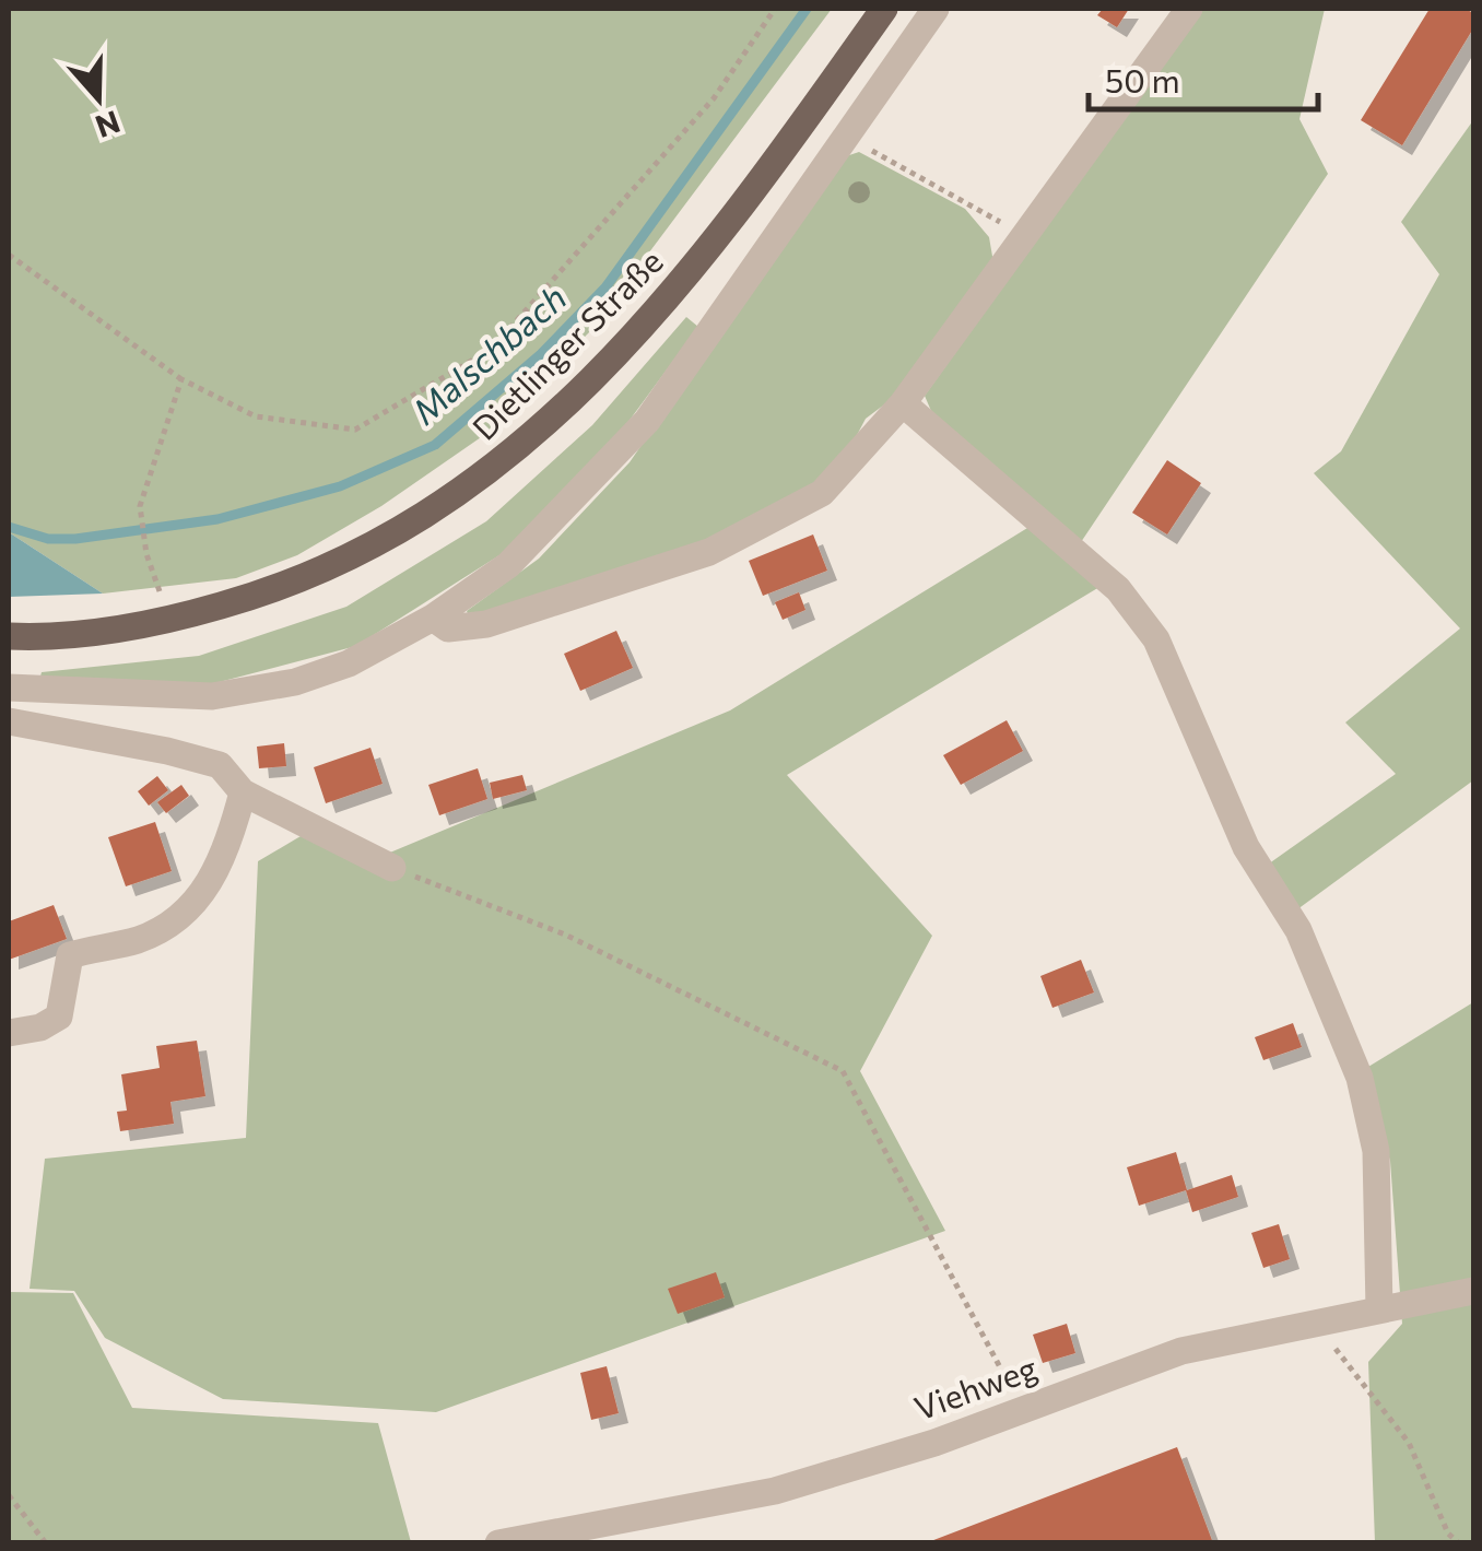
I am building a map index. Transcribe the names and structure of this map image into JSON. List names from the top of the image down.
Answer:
{
  "streets": {
    "main road": ["Dietlinger Straße"],
    "street": ["Viehweg"]
  },
  "water": ["Malschbach"],
  "scale_bar": "50 m",
  "north": "bottom"
}
